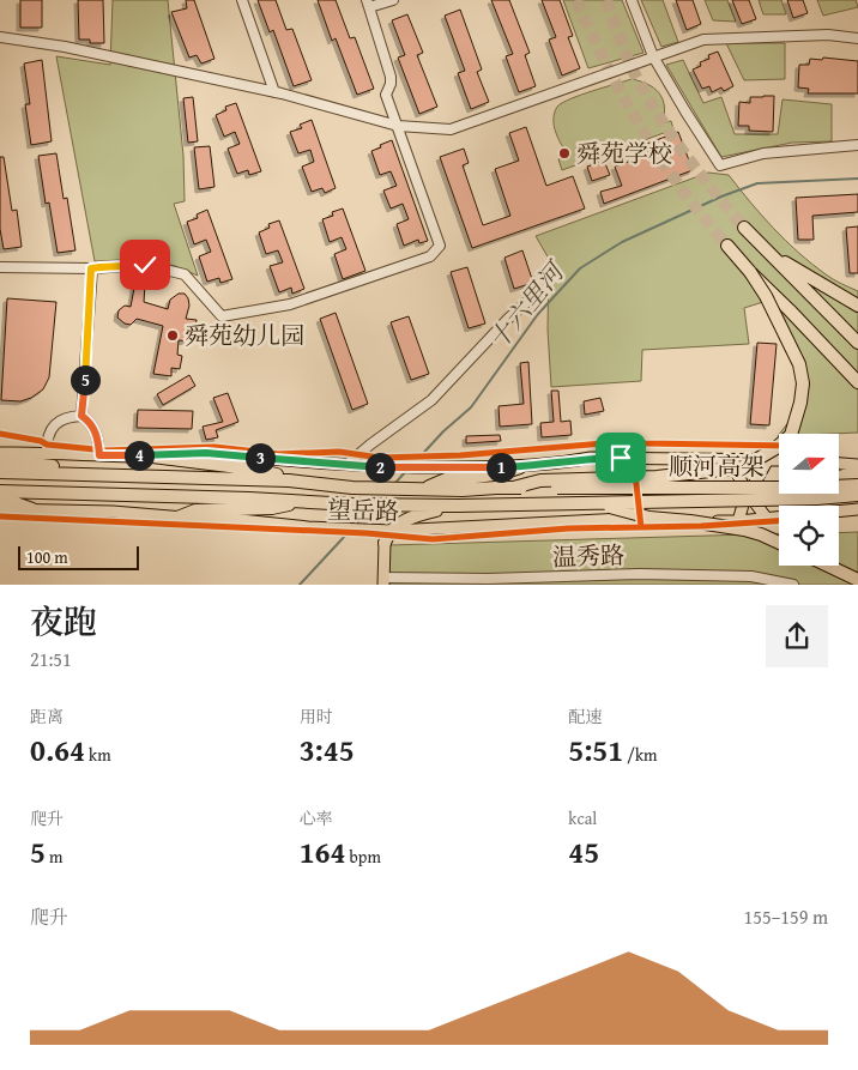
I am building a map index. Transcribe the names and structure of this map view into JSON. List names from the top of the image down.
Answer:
{
  "streets": {
    "highway": ["顺河高架"],
    "main road": ["望岳路"],
    "street": ["温秀路"]
  },
  "water": ["十六里河"],
  "places": ["舜苑学校", "舜苑幼儿园"],
  "scale_bar": "100 m",
  "north": "right",
  "page": {
    "pins": [
      "5",
      "4",
      "3",
      "1",
      "2"
    ],
    "scale": "100 m",
    "heading": ["夜跑", "21:51"],
    "stats": [
      ["距离", "0.64 km"],
      ["用时", "3:45"],
      ["配速", "5:51 /km"],
      ["爬升", "5 m"],
      ["心率", "164 bpm"],
      ["kcal", "45"]
    ],
    "chart": ["爬升", "155–159 m"]
  }
}
